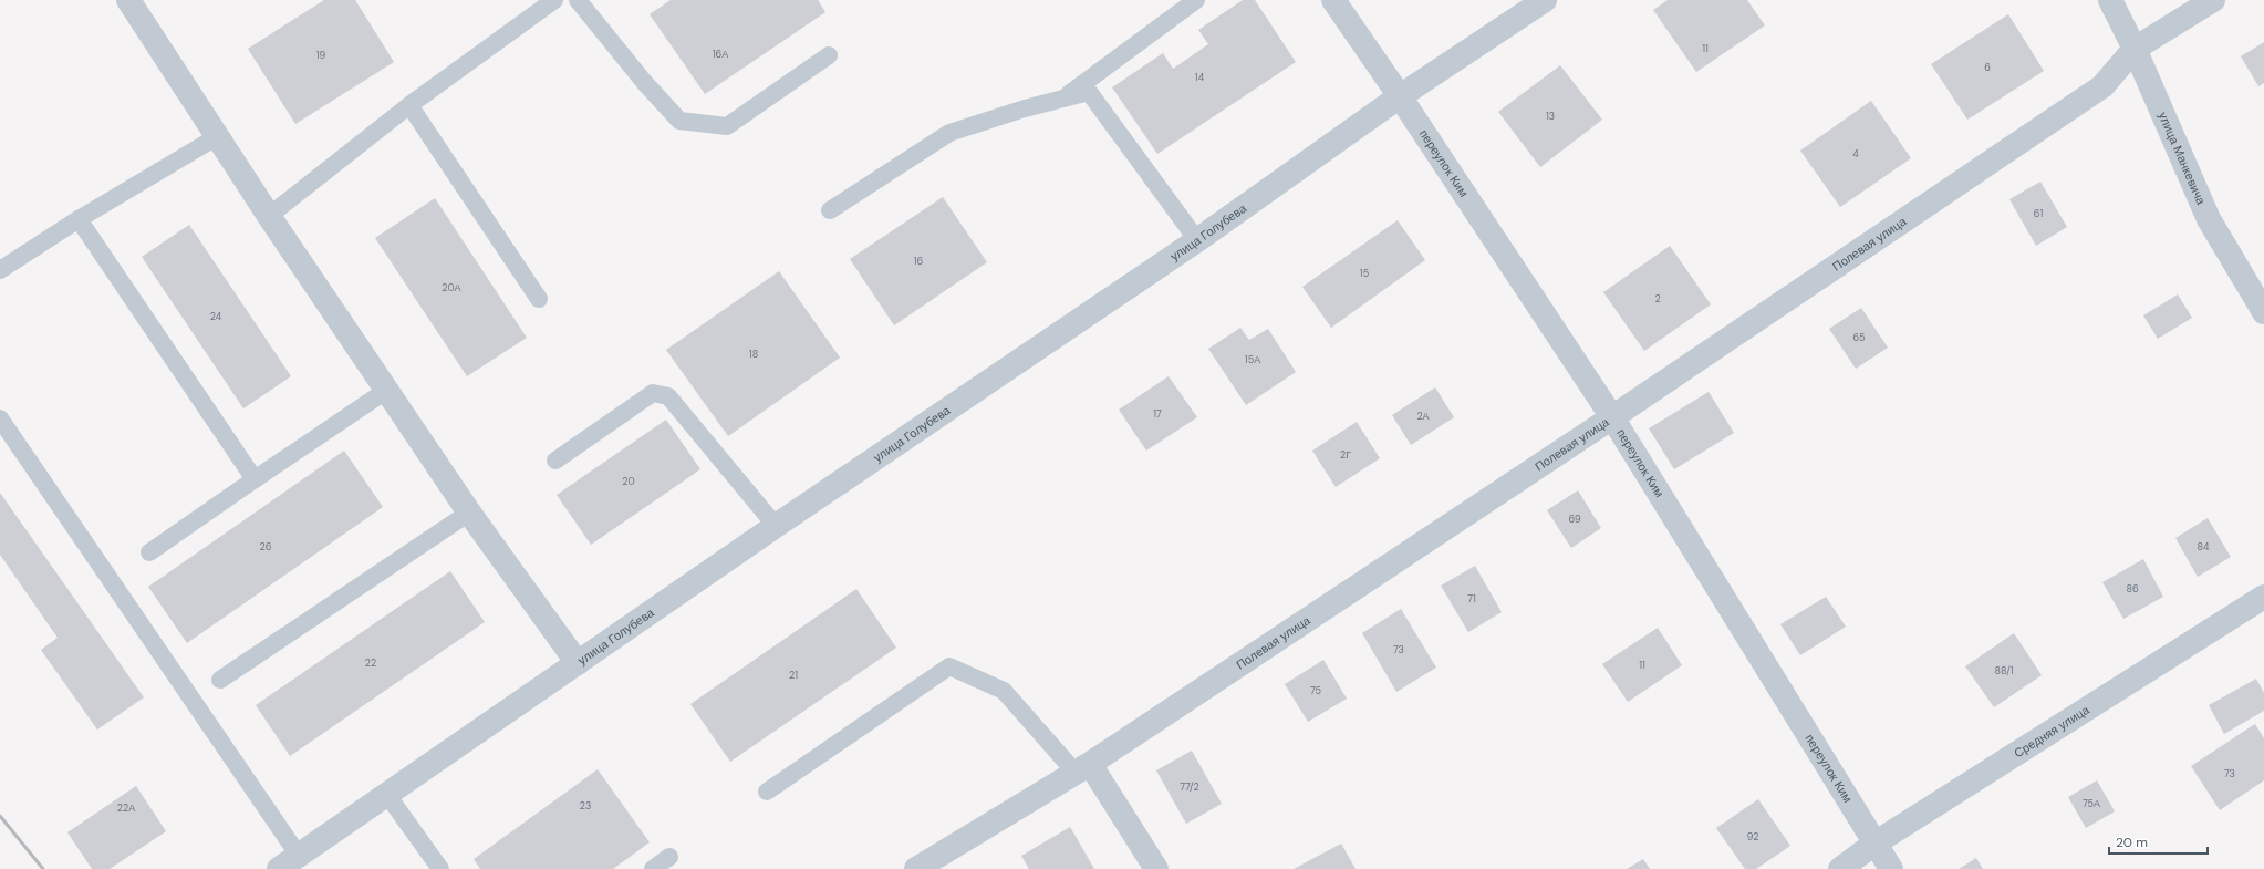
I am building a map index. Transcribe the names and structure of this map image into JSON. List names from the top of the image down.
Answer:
{
  "streets": {
    "street": [
      "улица Манкевича",
      "переулок Ким",
      "улица Голубева",
      "Полевая улица",
      "Средняя улица"
    ]
  },
  "crossings": [
    ["улица Манкевича", "Полевая улица"],
    ["переулок Ким", "улица Голубева"],
    ["переулок Ким", "Полевая улица"],
    ["переулок Ким", "Средняя улица"]
  ],
  "house_numbers": [
    "11",
    "16А",
    "19",
    "6",
    "14",
    "13",
    "4",
    "61",
    "16",
    "15",
    "20А",
    "2",
    "24",
    "65",
    "18",
    "15А",
    "17",
    "2А",
    "2Г",
    "20",
    "69",
    "26",
    "84",
    "86",
    "71",
    "73",
    "22",
    "11",
    "88/1",
    "21",
    "75",
    "73",
    "77/2",
    "75А",
    "23",
    "22А",
    "92"
  ],
  "scale_bar": "20 m"
}
